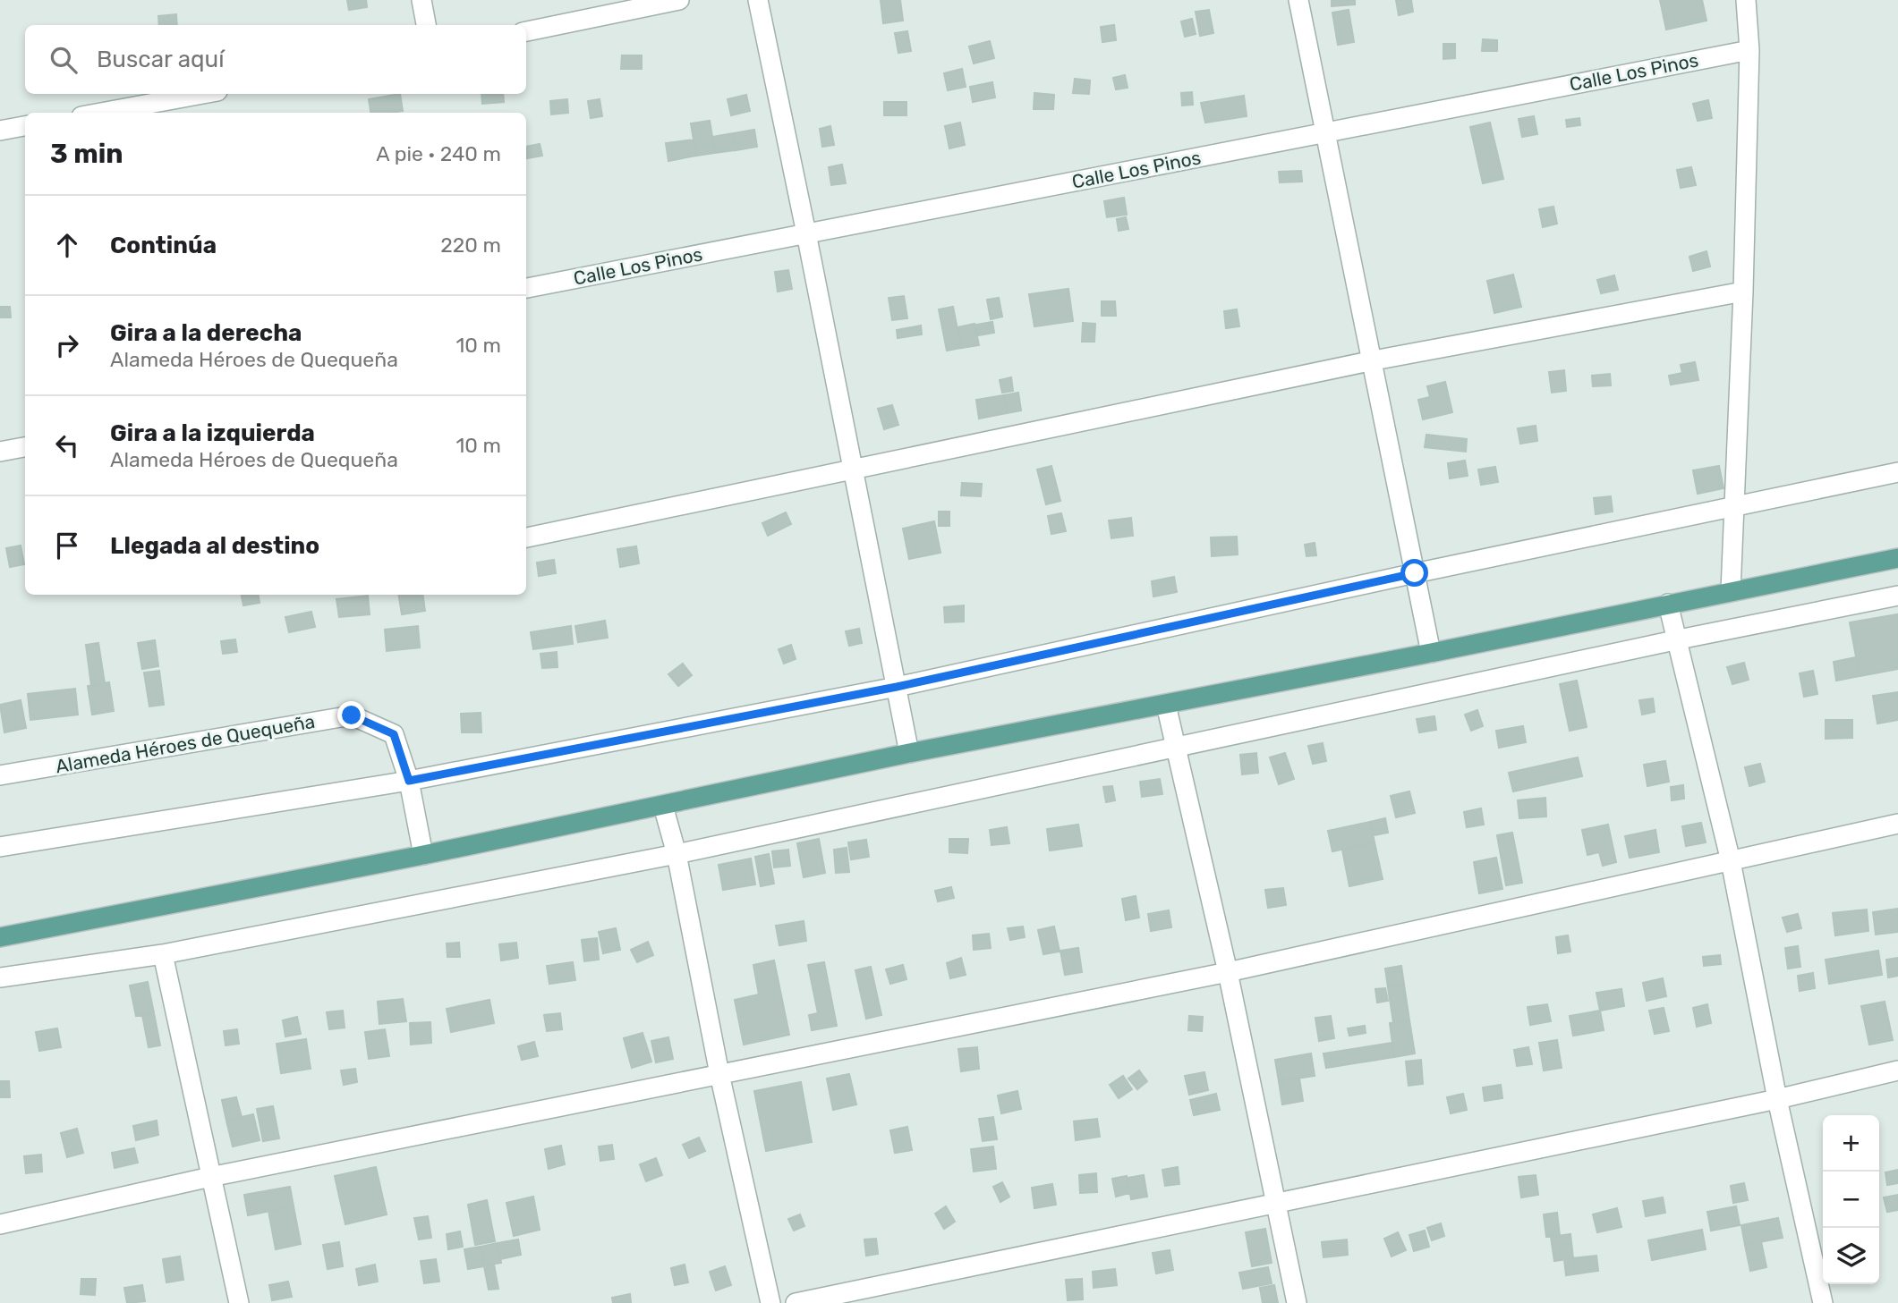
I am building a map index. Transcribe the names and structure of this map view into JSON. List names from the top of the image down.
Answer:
{
  "streets": {
    "street": ["Calle Los Pinos", "Alameda Héroes de Quequeña"]
  },
  "page": {
    "search": "Buscar aquí",
    "heading": ["3 min", "A pie · 240 m"],
    "list": [
      ["Continúa", "220 m"],
      ["Gira a la derecha", "Alameda Héroes de Quequeña", "10 m"],
      ["Gira a la izquierda", "Alameda Héroes de Quequeña", "10 m"],
      "Llegada al destino"
    ],
    "map_buttons": ["+", "−"]
  }
}
